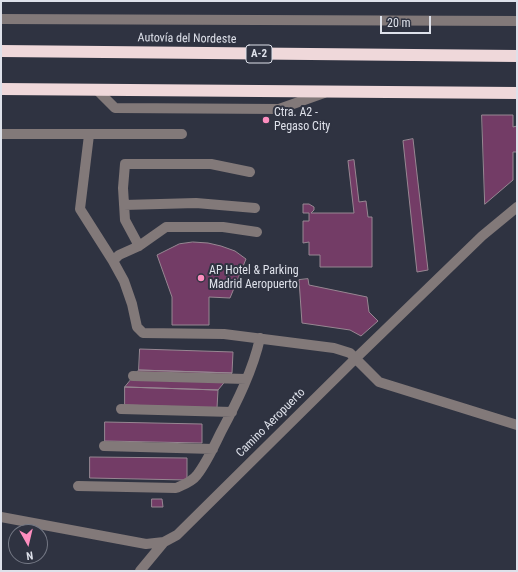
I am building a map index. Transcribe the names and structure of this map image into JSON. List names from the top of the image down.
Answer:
{
  "streets": {
    "highway": ["Autovía del Nordeste", "A-2"],
    "street": ["Camino Aeropuerto"]
  },
  "places": ["Ctra. A2 - Pegaso City", "AP Hotel & Parking Madrid Aeropuerto"],
  "scale_bar": "20 m",
  "north": "bottom"
}
